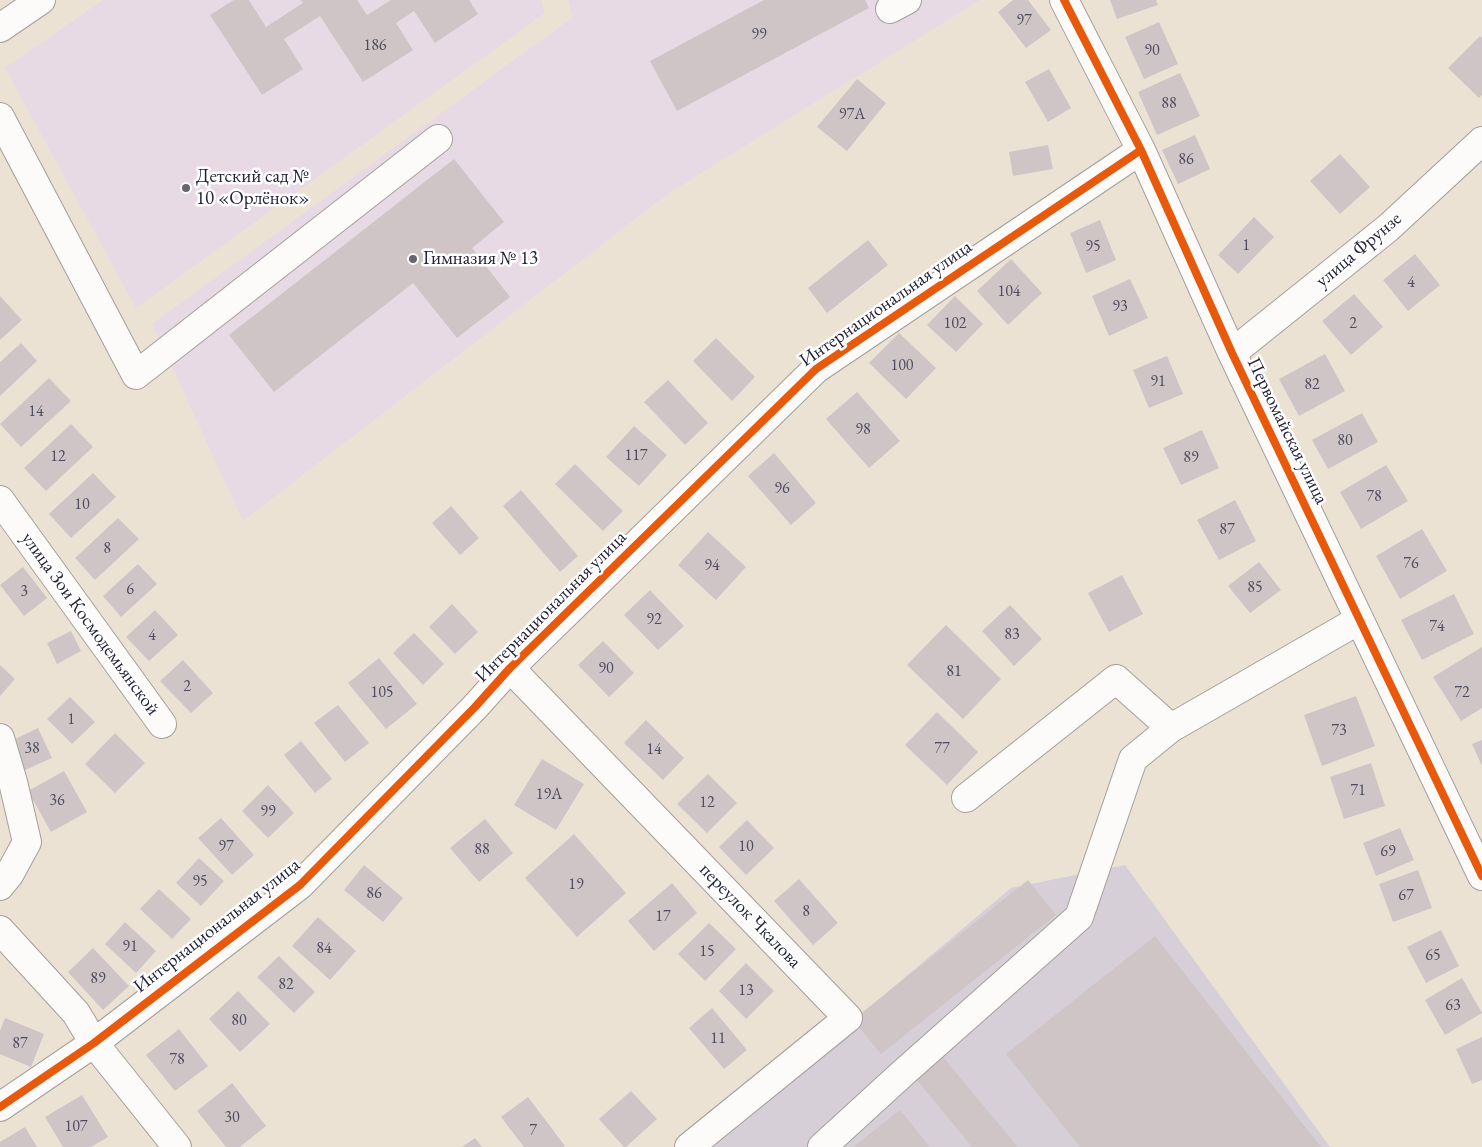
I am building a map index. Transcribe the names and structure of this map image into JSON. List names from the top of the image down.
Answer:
{
  "streets": {
    "street": [
      "улица Фрунзе",
      "Интернациональная улица",
      "Первомайская улица",
      "улица Зои Космодемьянской",
      "переулок Чкалова"
    ]
  },
  "crossings": [
    ["улица Фрунзе", "Первомайская улица"],
    ["Интернациональная улица", "Первомайская улица"],
    ["Интернациональная улица", "переулок Чкалова"]
  ],
  "places": ["Детский сад № 10 «Орлёнок»", "Гимназия № 13"],
  "house_numbers": [
    "97",
    "99",
    "186",
    "90",
    "88",
    "97А",
    "86",
    "1",
    "95",
    "4",
    "104",
    "93",
    "102",
    "2",
    "100",
    "91",
    "82",
    "14",
    "98",
    "80",
    "117",
    "12",
    "89",
    "96",
    "78",
    "10",
    "87",
    "8",
    "76",
    "94",
    "85",
    "6",
    "3",
    "92",
    "74",
    "83",
    "4",
    "90",
    "81",
    "2",
    "105",
    "72",
    "1",
    "73",
    "38",
    "77",
    "14",
    "71",
    "19А",
    "36",
    "12",
    "99",
    "97",
    "10",
    "88",
    "69",
    "95",
    "19",
    "86",
    "67",
    "8",
    "17",
    "91",
    "84",
    "15",
    "65",
    "89",
    "82",
    "13",
    "63",
    "80",
    "11",
    "87",
    "78",
    "30",
    "107",
    "7"
  ]
}
